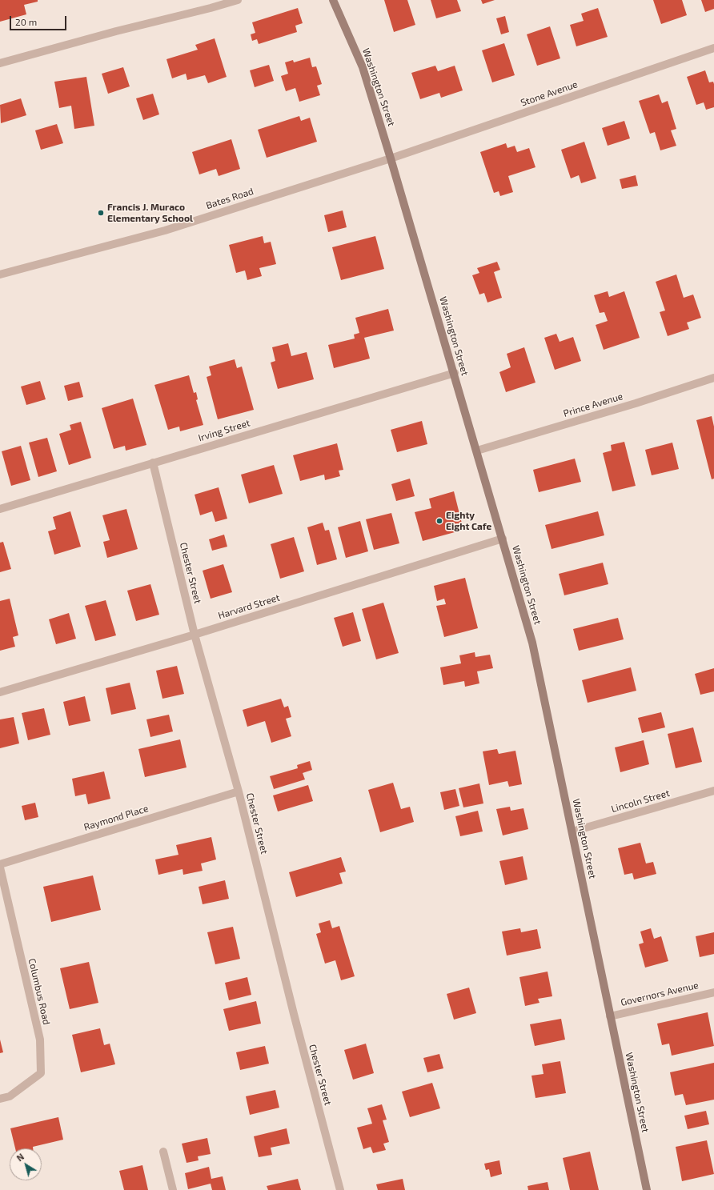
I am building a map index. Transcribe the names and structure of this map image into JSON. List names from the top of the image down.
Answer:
{
  "streets": {
    "main road": ["Washington Street"],
    "street": [
      "Stone Avenue",
      "Bates Road",
      "Prince Avenue",
      "Irving Street",
      "Chester Street",
      "Harvard Street",
      "Lincoln Street",
      "Raymond Place",
      "Columbus Road",
      "Governors Avenue"
    ]
  },
  "crossings": [
    ["Washington Street", "Stone Avenue"],
    ["Washington Street", "Bates Road"],
    ["Washington Street", "Prince Avenue"],
    ["Washington Street", "Irving Street"],
    ["Washington Street", "Harvard Street"],
    ["Washington Street", "Lincoln Street"],
    ["Washington Street", "Governors Avenue"],
    ["Stone Avenue", "Bates Road"],
    ["Irving Street", "Chester Street"],
    ["Chester Street", "Harvard Street"],
    ["Chester Street", "Raymond Place"]
  ],
  "places": ["Francis J. Muraco Elementary School", "Eighty Eight Cafe"],
  "scale_bar": "20 m",
  "north": "top left"
}
